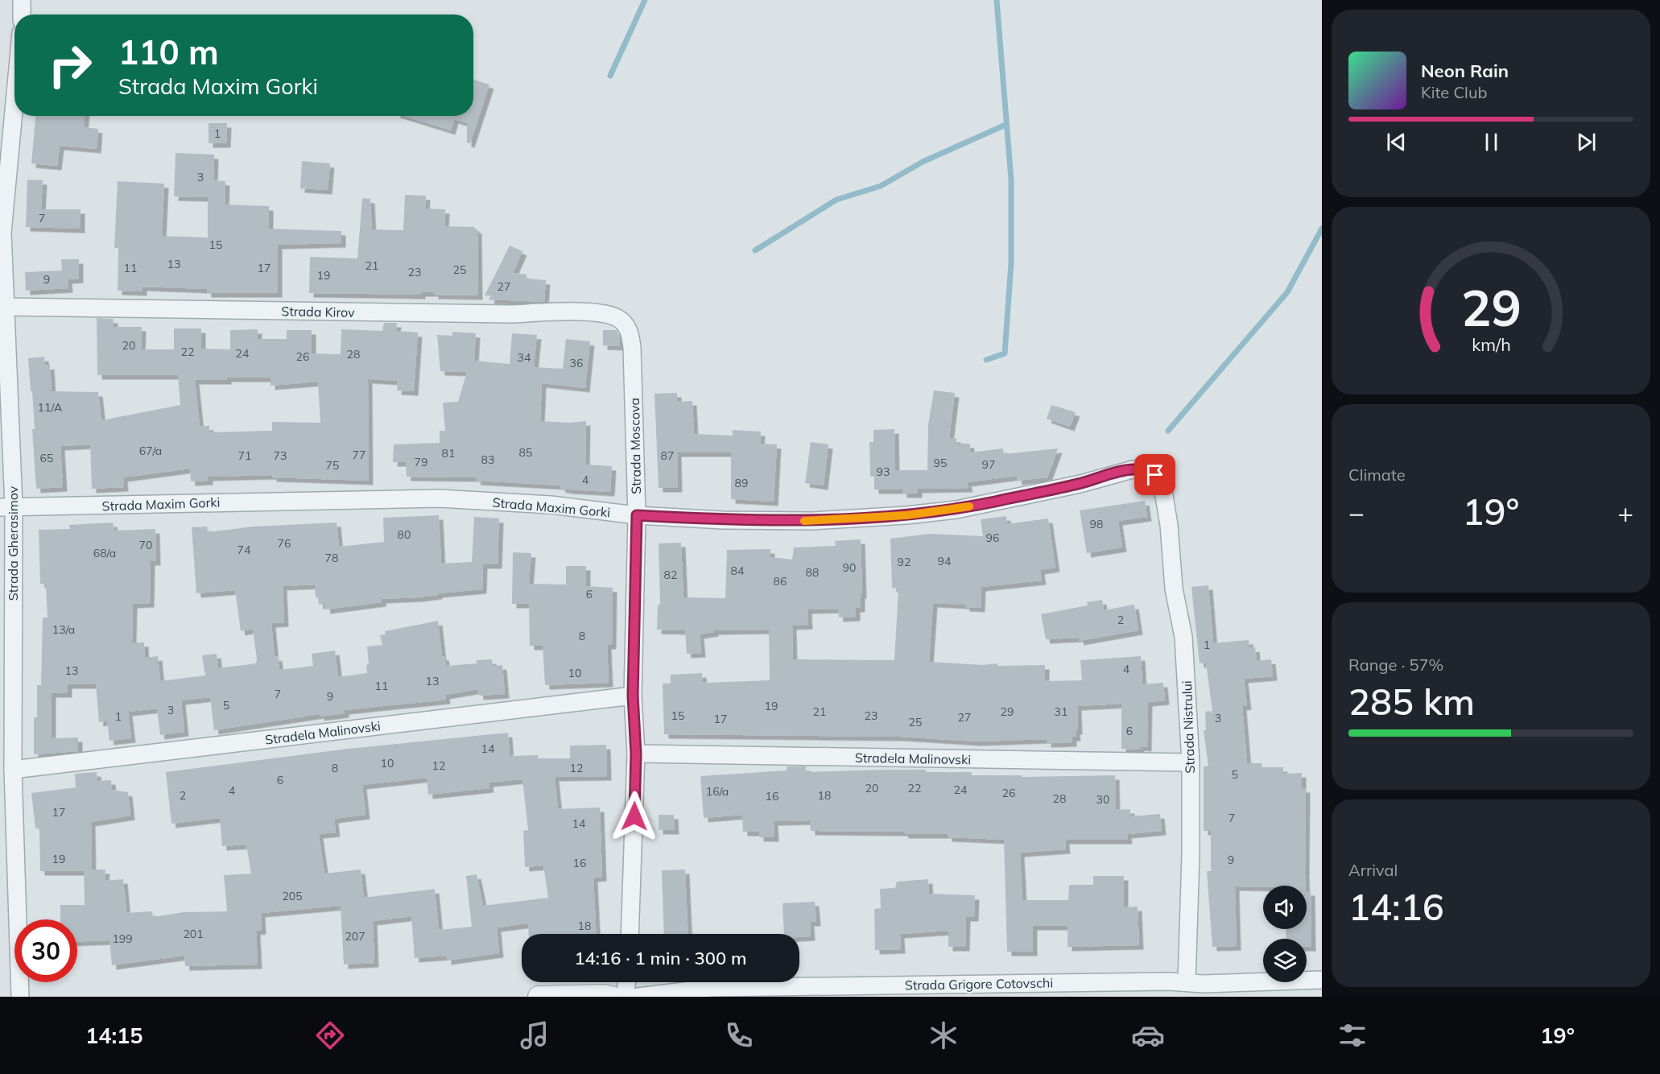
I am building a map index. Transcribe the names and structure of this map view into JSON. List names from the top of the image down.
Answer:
{
  "streets": {
    "street": [
      "Strada Kirov",
      "Strada Moscova",
      "Strada Maxim Gorki",
      "Strada Gherasimov",
      "Strada Nistrului",
      "Stradela Malinovski",
      "Strada Grigore Cotovschi"
    ]
  },
  "crossings": [
    ["Strada Kirov", "Strada Moscova"],
    ["Strada Kirov", "Strada Gherasimov"],
    ["Strada Moscova", "Strada Maxim Gorki"],
    ["Strada Moscova", "Stradela Malinovski"],
    ["Strada Maxim Gorki", "Strada Gherasimov"],
    ["Strada Maxim Gorki", "Strada Nistrului"],
    ["Strada Gherasimov", "Stradela Malinovski"],
    ["Strada Nistrului", "Stradela Malinovski"],
    ["Strada Nistrului", "Strada Grigore Cotovschi"]
  ],
  "house_numbers": [
    "1",
    "3",
    "7",
    "15",
    "13",
    "21",
    "11",
    "17",
    "25",
    "23",
    "19",
    "9",
    "27",
    "20",
    "22",
    "24",
    "28",
    "26",
    "34",
    "36",
    "11/A",
    "67/a",
    "85",
    "81",
    "77",
    "71",
    "73",
    "87",
    "65",
    "83",
    "79",
    "95",
    "97",
    "75",
    "93",
    "4",
    "89",
    "98",
    "80",
    "96",
    "76",
    "70",
    "74",
    "68/a",
    "78",
    "94",
    "92",
    "90",
    "84",
    "88",
    "82",
    "86",
    "6",
    "2",
    "13/a",
    "8",
    "1",
    "4",
    "13",
    "10",
    "13",
    "11",
    "7",
    "9",
    "5",
    "19",
    "3",
    "21",
    "29",
    "31",
    "15",
    "23",
    "1",
    "27",
    "3",
    "17",
    "25",
    "6",
    "14",
    "10",
    "12",
    "8",
    "12",
    "5",
    "6",
    "20",
    "22",
    "24",
    "4",
    "16/a",
    "26",
    "2",
    "18",
    "16",
    "28",
    "30",
    "17",
    "7",
    "14",
    "19",
    "9",
    "16",
    "205",
    "18",
    "201",
    "207",
    "199"
  ],
  "page": {
    "turn": ["110 m", "Strada Maxim Gorki"],
    "song": ["Neon Rain", "Kite Club"],
    "tile": [
      "Climate",
      ["Range · 57%", "285 km"],
      ["Arrival", "14:16"]
    ],
    "heat": ["−", "19°", "+"],
    "limit": "30",
    "trip": "14:16 · 1 min · 300 m",
    "tabs": ["14:15", "19°"],
    "gauge": ["29", "km/h"]
  }
}
